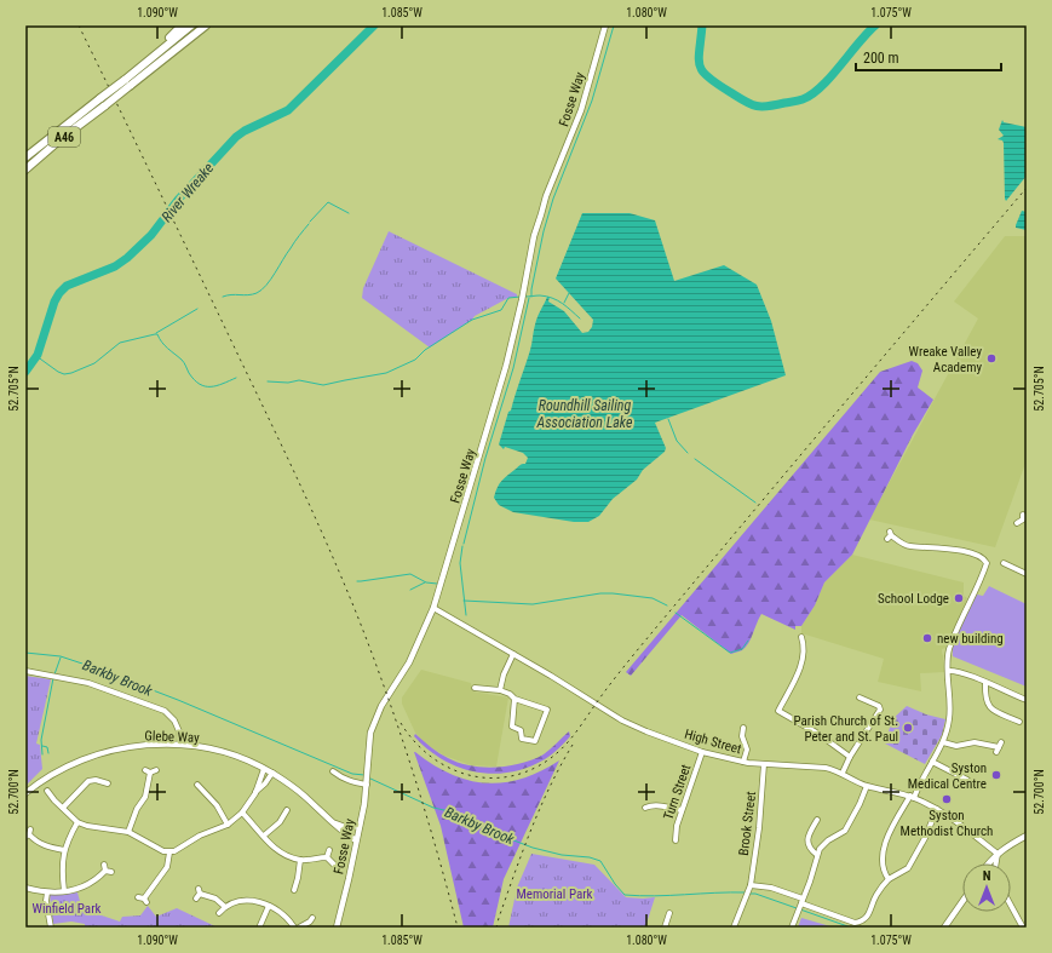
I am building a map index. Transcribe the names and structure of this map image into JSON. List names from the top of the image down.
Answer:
{
  "streets": {
    "highway": ["A46"],
    "street": [
      "Fosse Way",
      "Glebe Way",
      "High Street",
      "Turn Street",
      "Brook Street"
    ]
  },
  "crossings": [
    ["Fosse Way", "Glebe Way"],
    ["Fosse Way", "High Street"],
    ["High Street", "Turn Street"],
    ["High Street", "Brook Street"]
  ],
  "water": ["River Wreake", "Roundhill Sailing Association Lake", "Barkby Brook"],
  "parks": ["Memorial Park", "Winfield Park"],
  "places": [
    "Wreake Valley Academy",
    "School Lodge",
    "new building",
    "Parish Church of St. Peter and St. Paul",
    "Syston Medical Centre",
    "Syston Methodist Church"
  ],
  "scale_bar": "200 m",
  "north": "top",
  "coordinates": [
    "1.090°W",
    "1.085°W",
    "1.080°W",
    "1.075°W",
    "52.705°N",
    "52.700°N"
  ]
}
